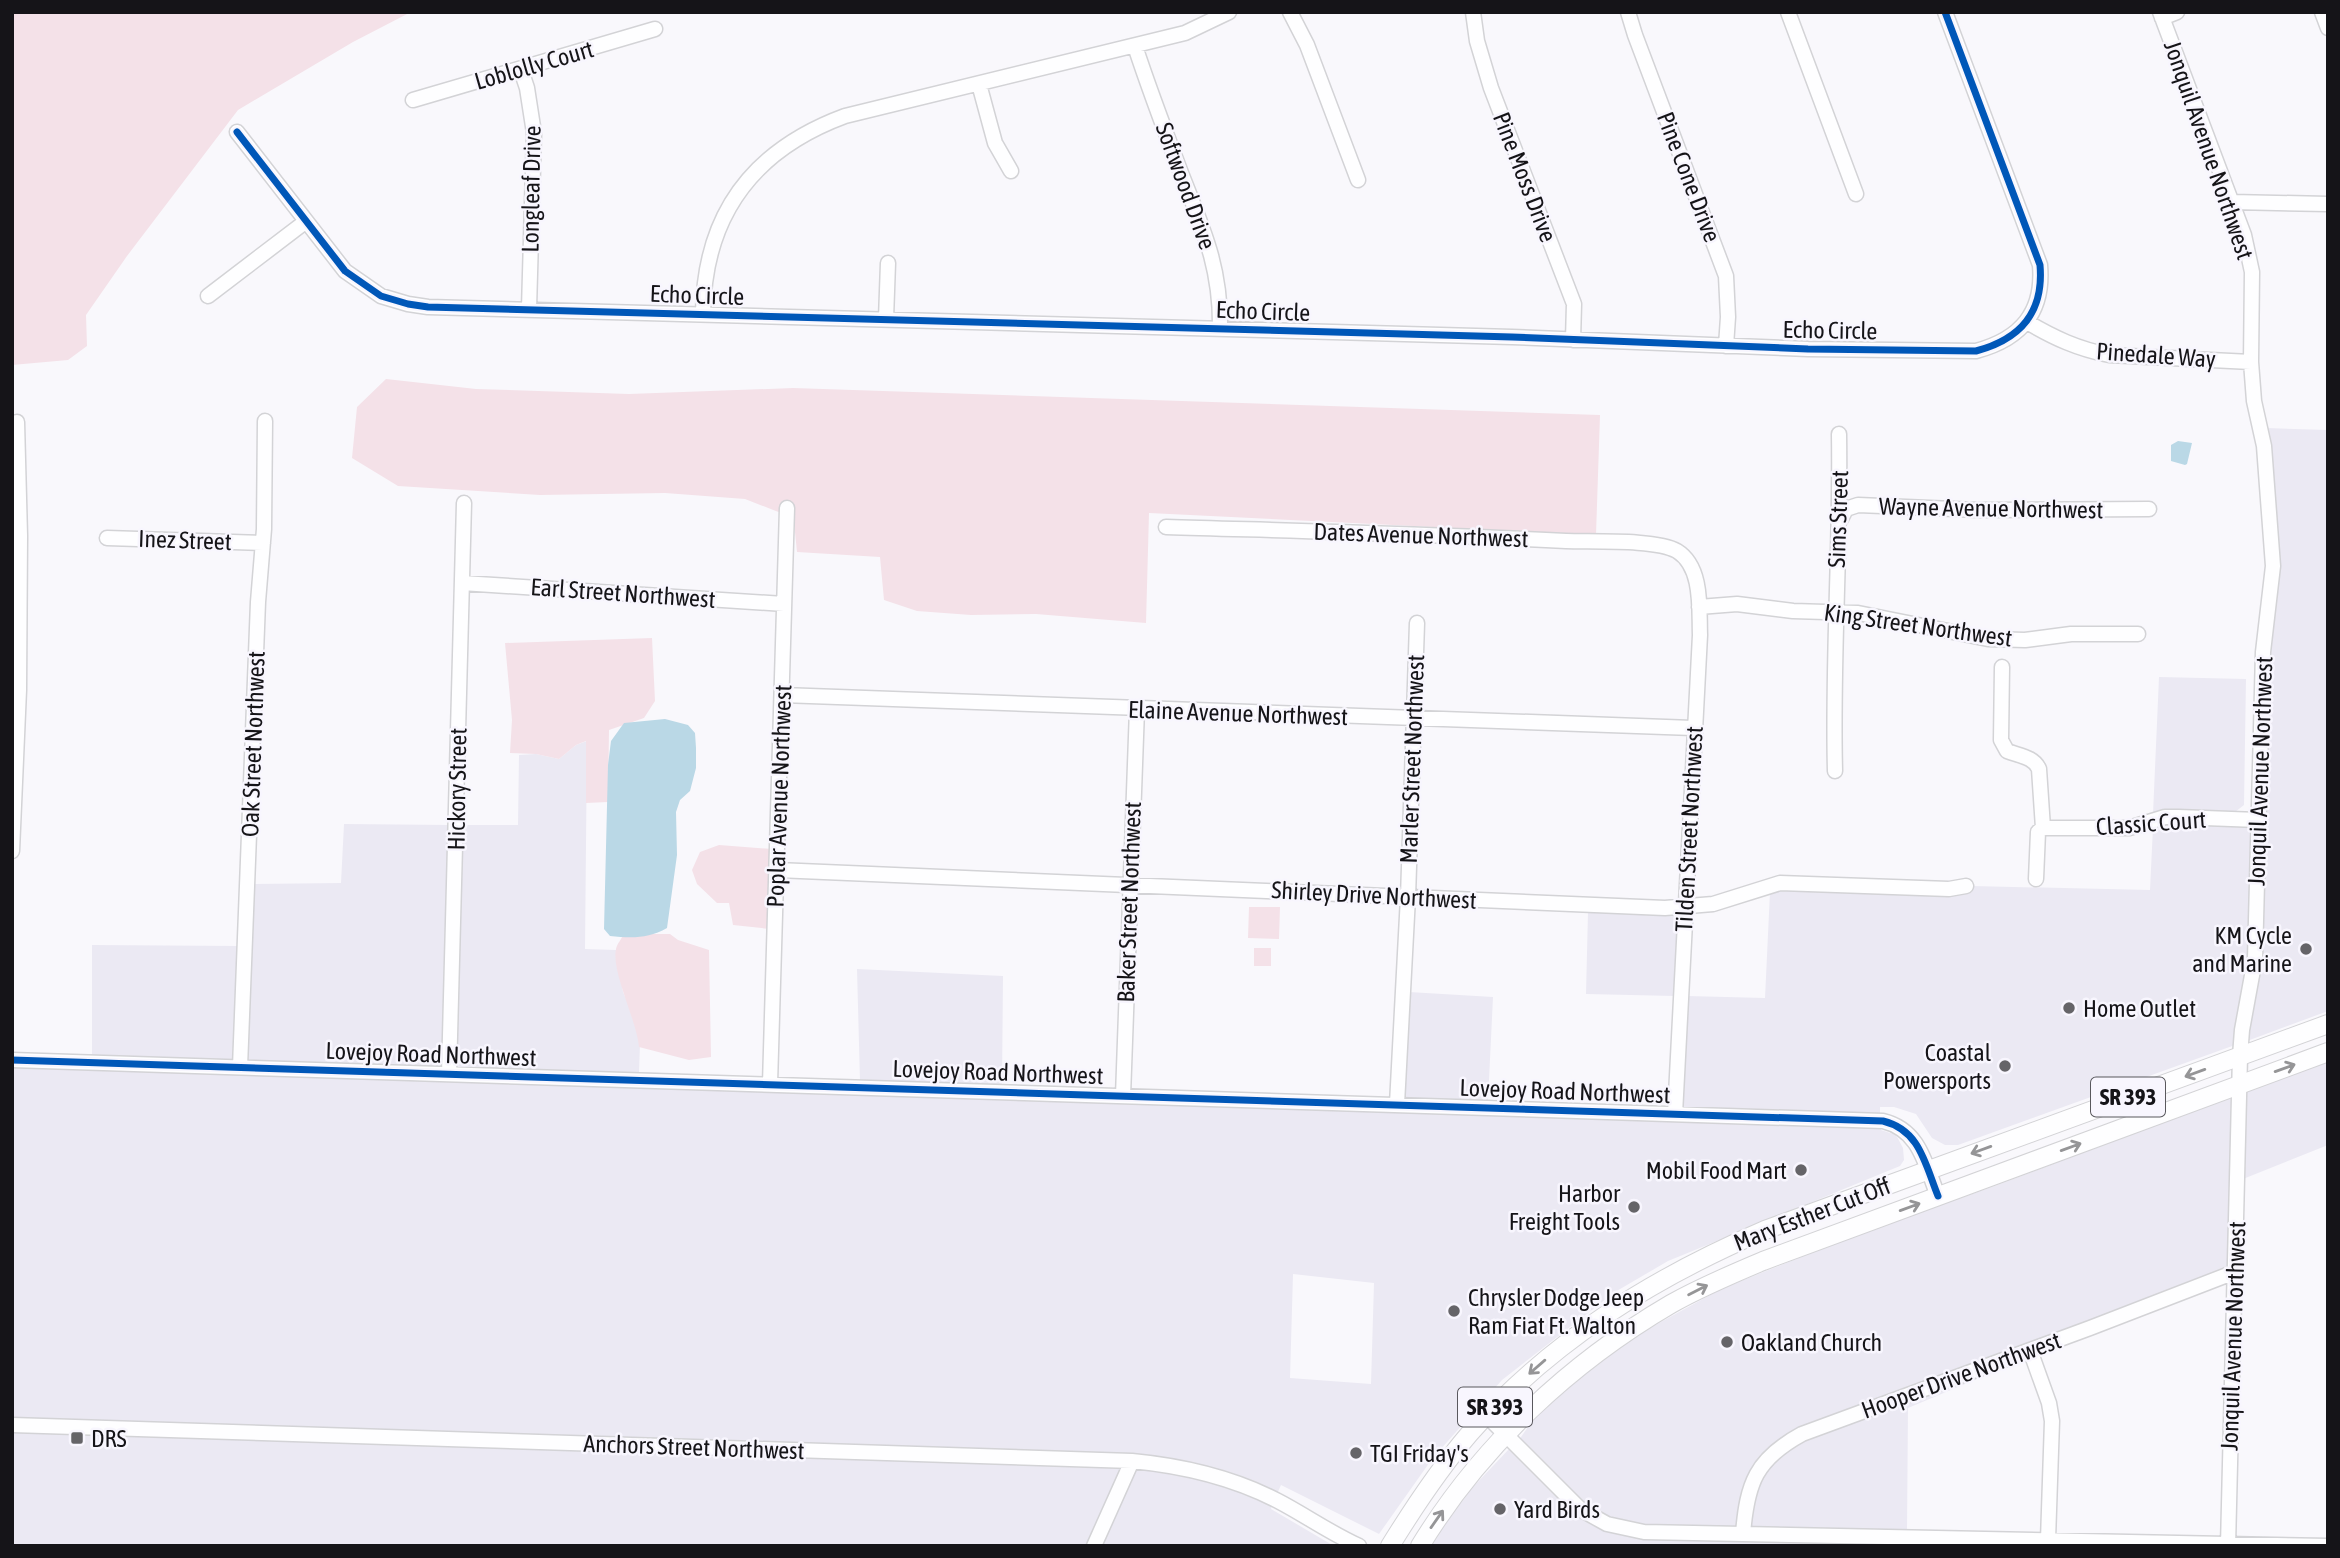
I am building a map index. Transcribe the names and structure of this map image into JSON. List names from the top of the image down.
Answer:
{
  "streets": {
    "main road": ["SR 393", "Mary Esther Cut Off"],
    "street": [
      "Loblolly Court",
      "Jonquil Avenue Northwest",
      "Pine Moss Drive",
      "Pine Cone Drive",
      "Softwood Drive",
      "Longleaf Drive",
      "Echo Circle",
      "Pinedale Way",
      "Wayne Avenue Northwest",
      "Sims Street",
      "Dates Avenue Northwest",
      "Inez Street",
      "Earl Street Northwest",
      "King Street Northwest",
      "Elaine Avenue Northwest",
      "Oak Street Northwest",
      "Marler Street Northwest",
      "Hickory Street",
      "Poplar Avenue Northwest",
      "Classic Court",
      "Tilden Street Northwest",
      "Shirley Drive Northwest",
      "Baker Street Northwest",
      "Lovejoy Road Northwest",
      "Hooper Drive Northwest",
      "Anchors Street Northwest"
    ]
  },
  "crossings": [
    ["Loblolly Court", "Longleaf Drive"],
    ["Jonquil Avenue Northwest", "Pinedale Way"],
    ["Jonquil Avenue Northwest", "Classic Court"],
    ["Jonquil Avenue Northwest", "Mary Esther Cut Off"],
    ["Jonquil Avenue Northwest", "Hooper Drive Northwest"],
    ["Pine Moss Drive", "Echo Circle"],
    ["Pine Cone Drive", "Echo Circle"],
    ["Softwood Drive", "Echo Circle"],
    ["Longleaf Drive", "Echo Circle"],
    ["Echo Circle", "Pinedale Way"],
    ["Wayne Avenue Northwest", "Sims Street"],
    ["Sims Street", "King Street Northwest"],
    ["Dates Avenue Northwest", "Tilden Street Northwest"],
    ["Inez Street", "Oak Street Northwest"],
    ["Earl Street Northwest", "Hickory Street"],
    ["Earl Street Northwest", "Poplar Avenue Northwest"],
    ["King Street Northwest", "Tilden Street Northwest"],
    ["Elaine Avenue Northwest", "Marler Street Northwest"],
    ["Elaine Avenue Northwest", "Poplar Avenue Northwest"],
    ["Elaine Avenue Northwest", "Tilden Street Northwest"],
    ["Elaine Avenue Northwest", "Baker Street Northwest"],
    ["Oak Street Northwest", "Lovejoy Road Northwest"],
    ["Marler Street Northwest", "Shirley Drive Northwest"],
    ["Marler Street Northwest", "Lovejoy Road Northwest"],
    ["Hickory Street", "Lovejoy Road Northwest"],
    ["Poplar Avenue Northwest", "Shirley Drive Northwest"],
    ["Poplar Avenue Northwest", "Lovejoy Road Northwest"],
    ["Tilden Street Northwest", "Shirley Drive Northwest"],
    ["Tilden Street Northwest", "Lovejoy Road Northwest"],
    ["Shirley Drive Northwest", "Baker Street Northwest"],
    ["Baker Street Northwest", "Lovejoy Road Northwest"],
    ["Lovejoy Road Northwest", "Mary Esther Cut Off"]
  ],
  "places": {
    "other": [
      "KM Cycle and Marine",
      "Home Outlet",
      "Coastal Powersports",
      "Mobil Food Mart",
      "Harbor Freight Tools",
      "Chrysler Dodge Jeep Ram Fiat Ft. Walton",
      "Oakland Church",
      "TGI Friday's",
      "Yard Birds"
    ],
    "transit": ["DRS"]
  }
}
